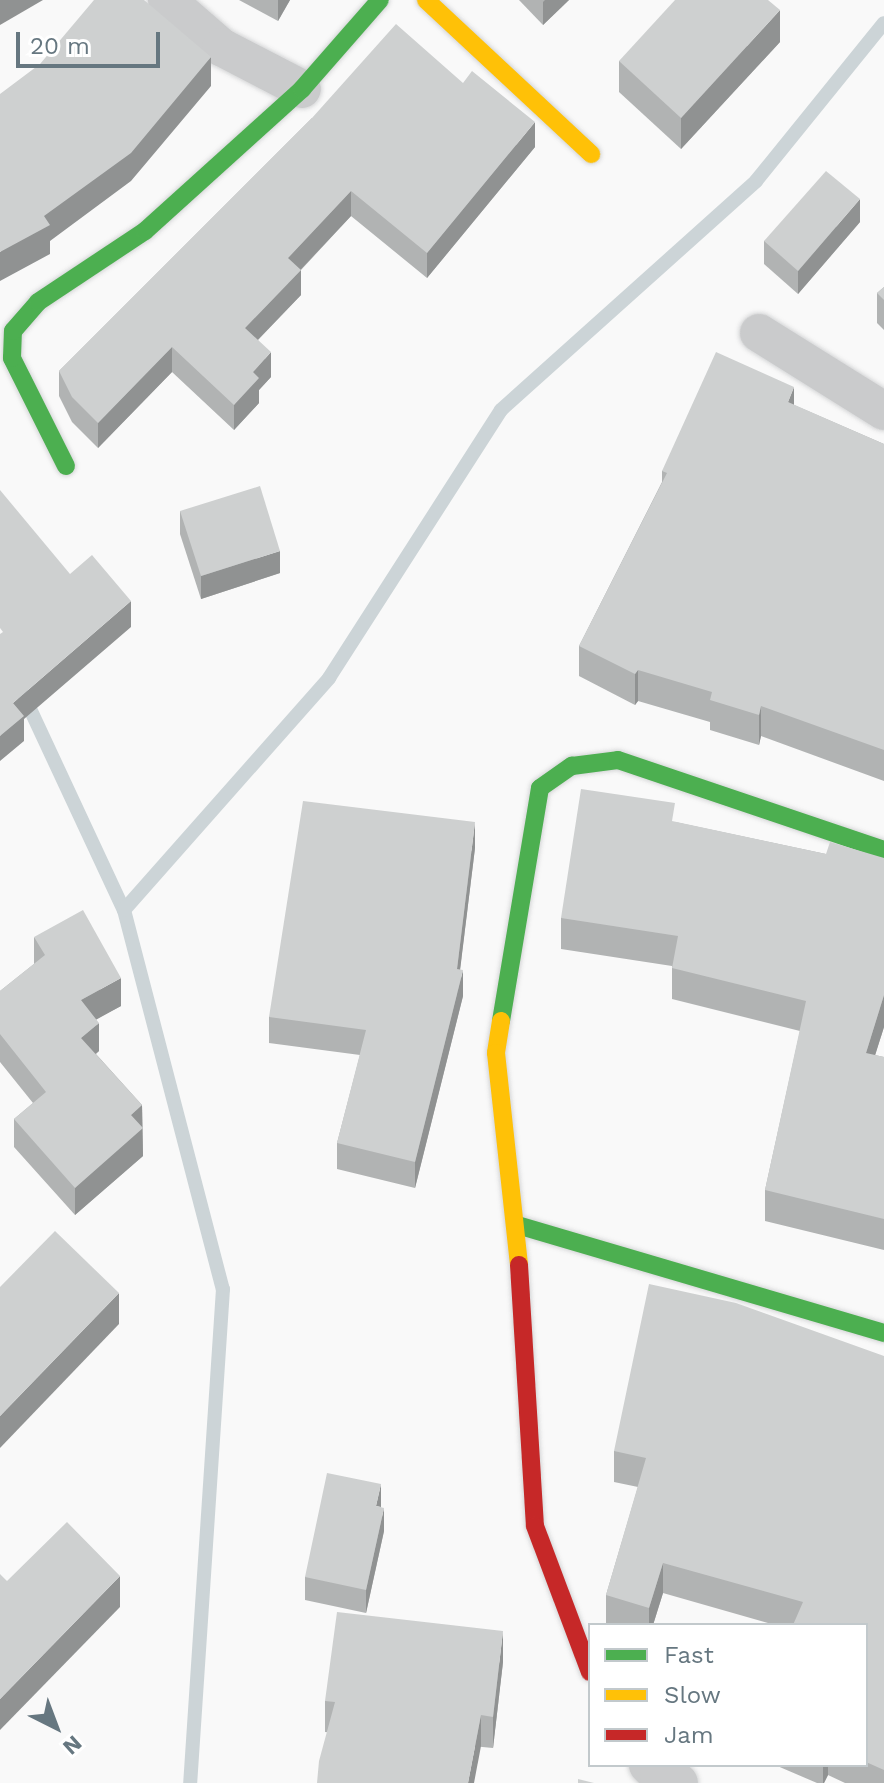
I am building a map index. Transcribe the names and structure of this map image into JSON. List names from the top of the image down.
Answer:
{
  "legend": ["Fast", "Slow", "Jam"],
  "scale_bar": "20 m",
  "north": "bottom right"
}
